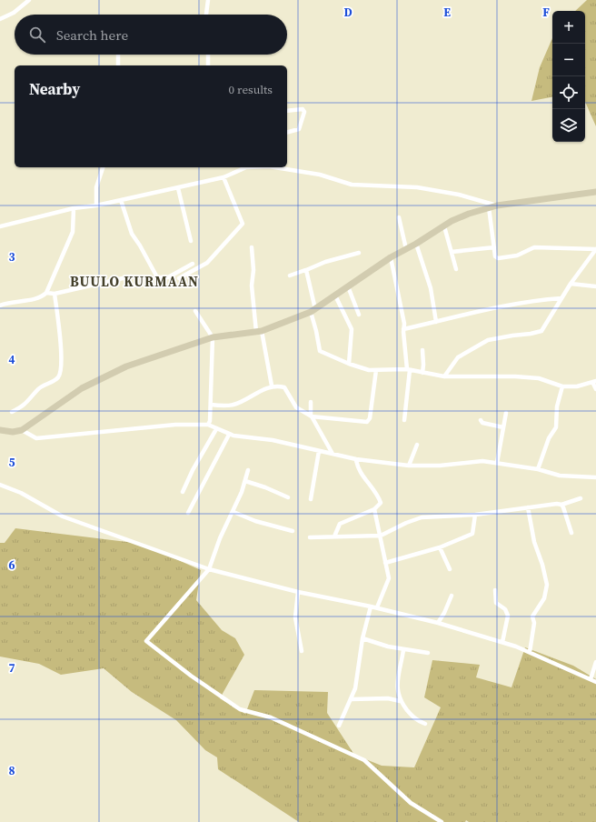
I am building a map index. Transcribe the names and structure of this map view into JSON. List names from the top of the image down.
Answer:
{
  "districts": ["BUULO KURMAAN"],
  "page": {
    "map_buttons": ["+", "−"],
    "search": "Search here",
    "heading": ["Nearby", "0 results"]
  },
  "grid": {
    "columns": ["D", "E", "F"],
    "rows": [
      "3",
      "4",
      "5",
      "6",
      "7",
      "8"
    ]
  }
}
